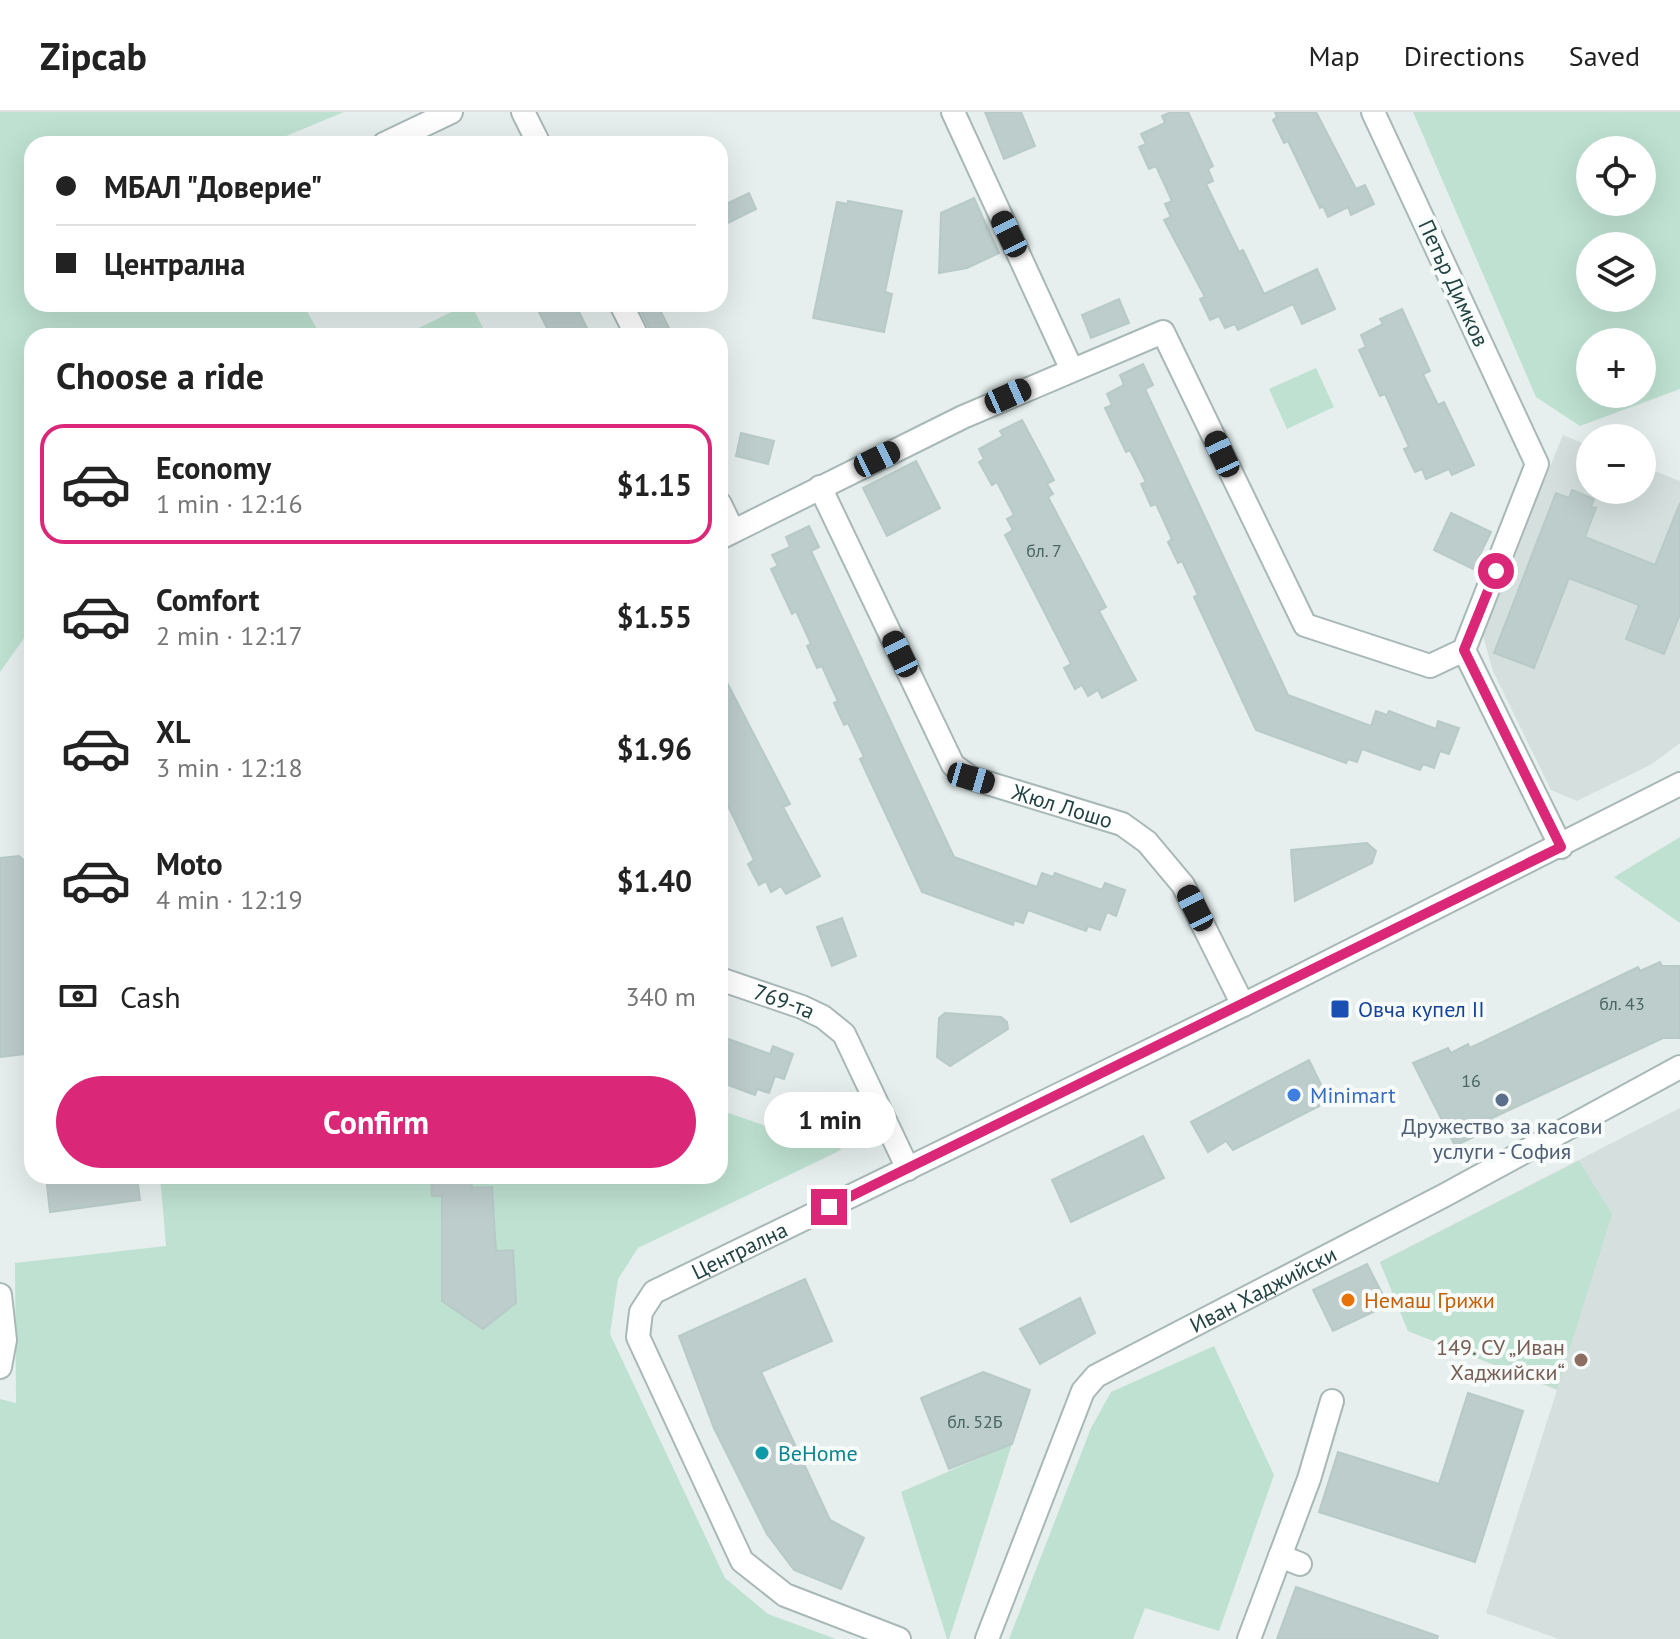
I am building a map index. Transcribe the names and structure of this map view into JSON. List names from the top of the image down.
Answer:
{
  "streets": {
    "street": [
      "Петър Димков",
      "Жюл Лошо",
      "769-та",
      "Централна",
      "Иван Хаджийски"
    ]
  },
  "crossings": [
    ["Жюл Лошо", "Централна"],
    ["769-та", "Централна"]
  ],
  "places": {
    "transit": ["Овча купел II"],
    "other": [
      "Minimart",
      "Дружество за касови услуги - София",
      "Немаш Грижи",
      "149. СУ „Иван Хаджийски“",
      "BeHome"
    ]
  },
  "house_numbers": [
    "бл. 7",
    "бл. 43",
    "16",
    "бл. 52Б"
  ],
  "page": {
    "header": "Zipcab",
    "nav": ["Map", "Directions", "Saved"],
    "map_buttons": ["+", "−"],
    "banner": ["МБАЛ \"Доверие\"", "Централна"],
    "heading": "Choose a ride",
    "list": [
      {
        "name": "Economy",
        "note": "1 min · 12:16",
        "value": "$1.15"
      },
      {
        "name": "Comfort",
        "note": "2 min · 12:17",
        "value": "$1.55"
      },
      {
        "name": "XL",
        "note": "3 min · 12:18",
        "value": "$1.96"
      },
      {
        "name": "Moto",
        "note": "4 min · 12:19",
        "value": "$1.40"
      }
    ],
    "pay": ["Cash", "340 m"],
    "buttons": "Confirm",
    "bubble": "1 min"
  }
}
